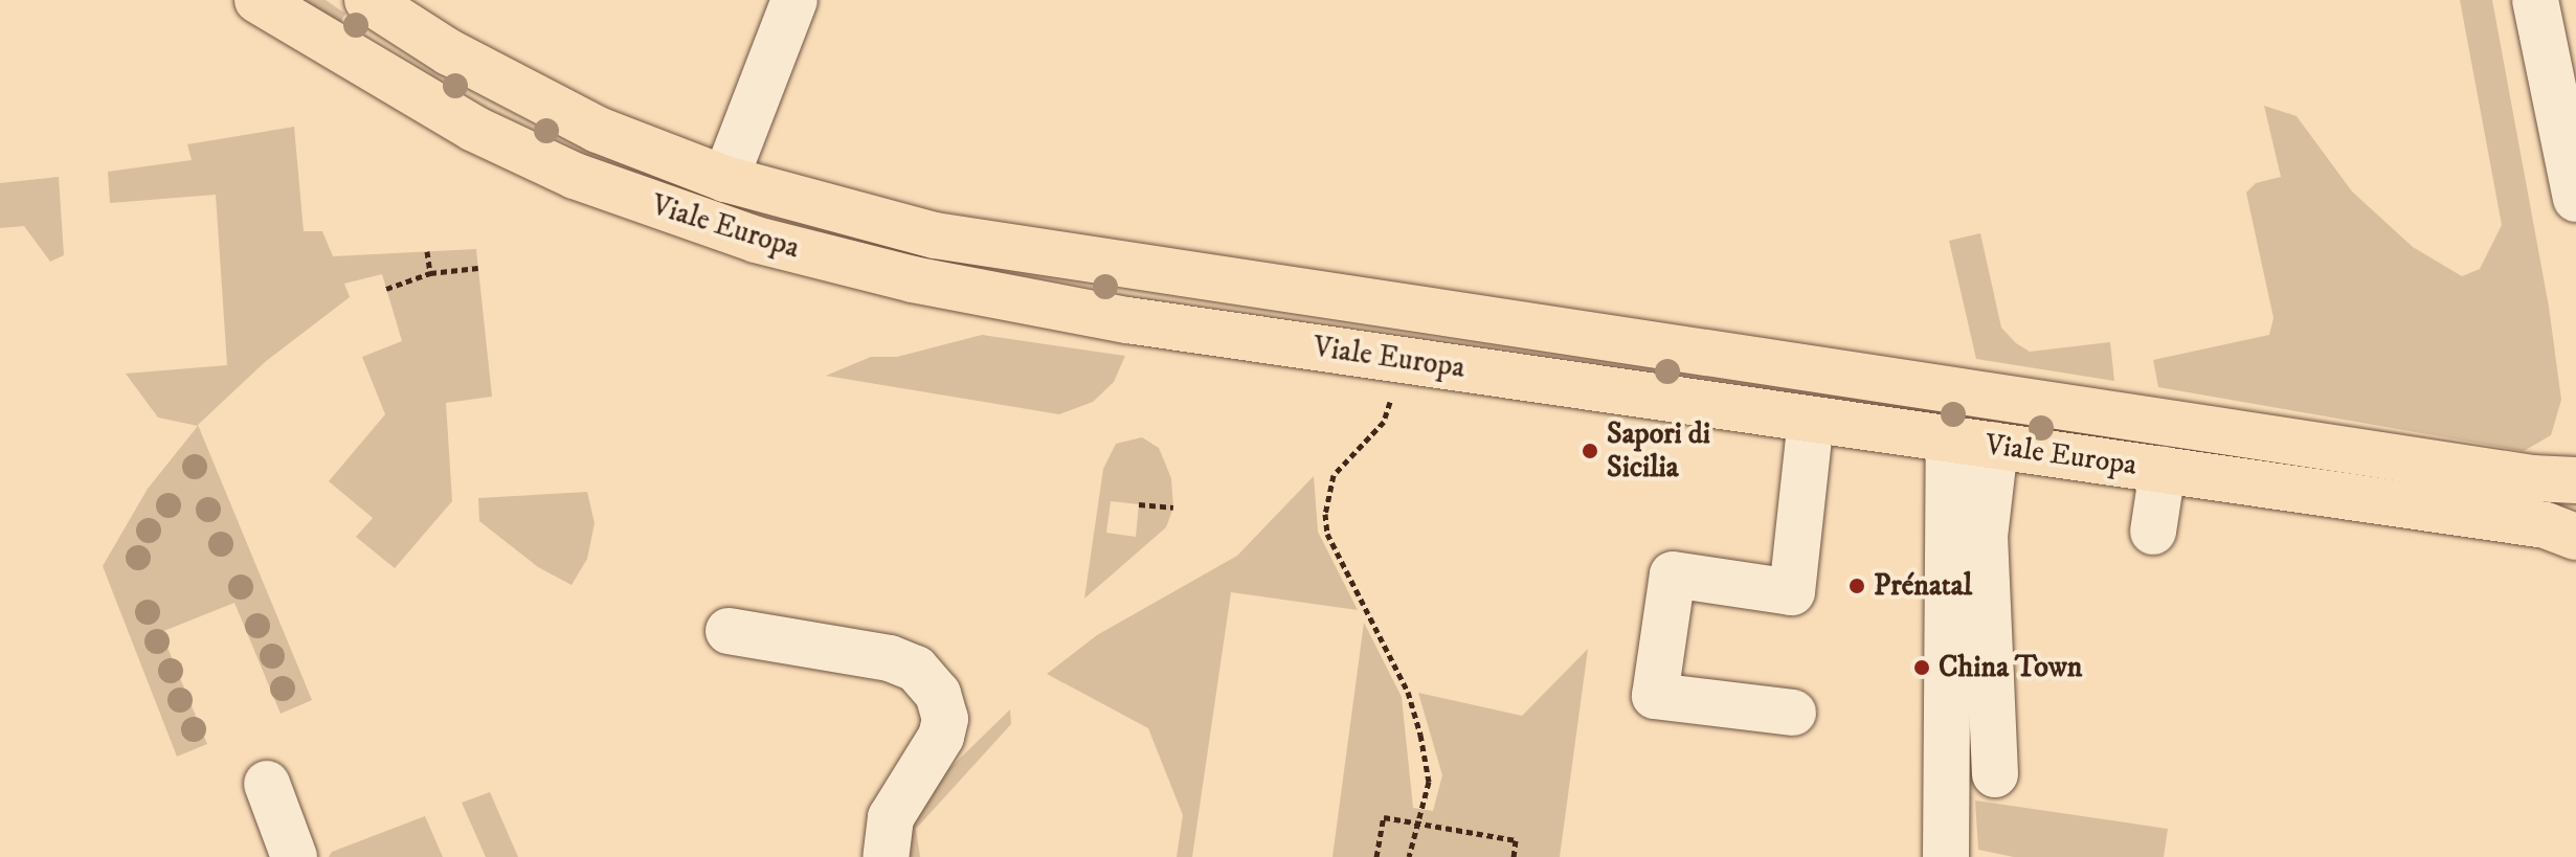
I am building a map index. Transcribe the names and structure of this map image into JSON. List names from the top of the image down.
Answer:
{
  "streets": {
    "main road": ["Viale Europa"]
  },
  "places": ["Sapori di Sicilia", "Prénatal", "China Town"]
}
